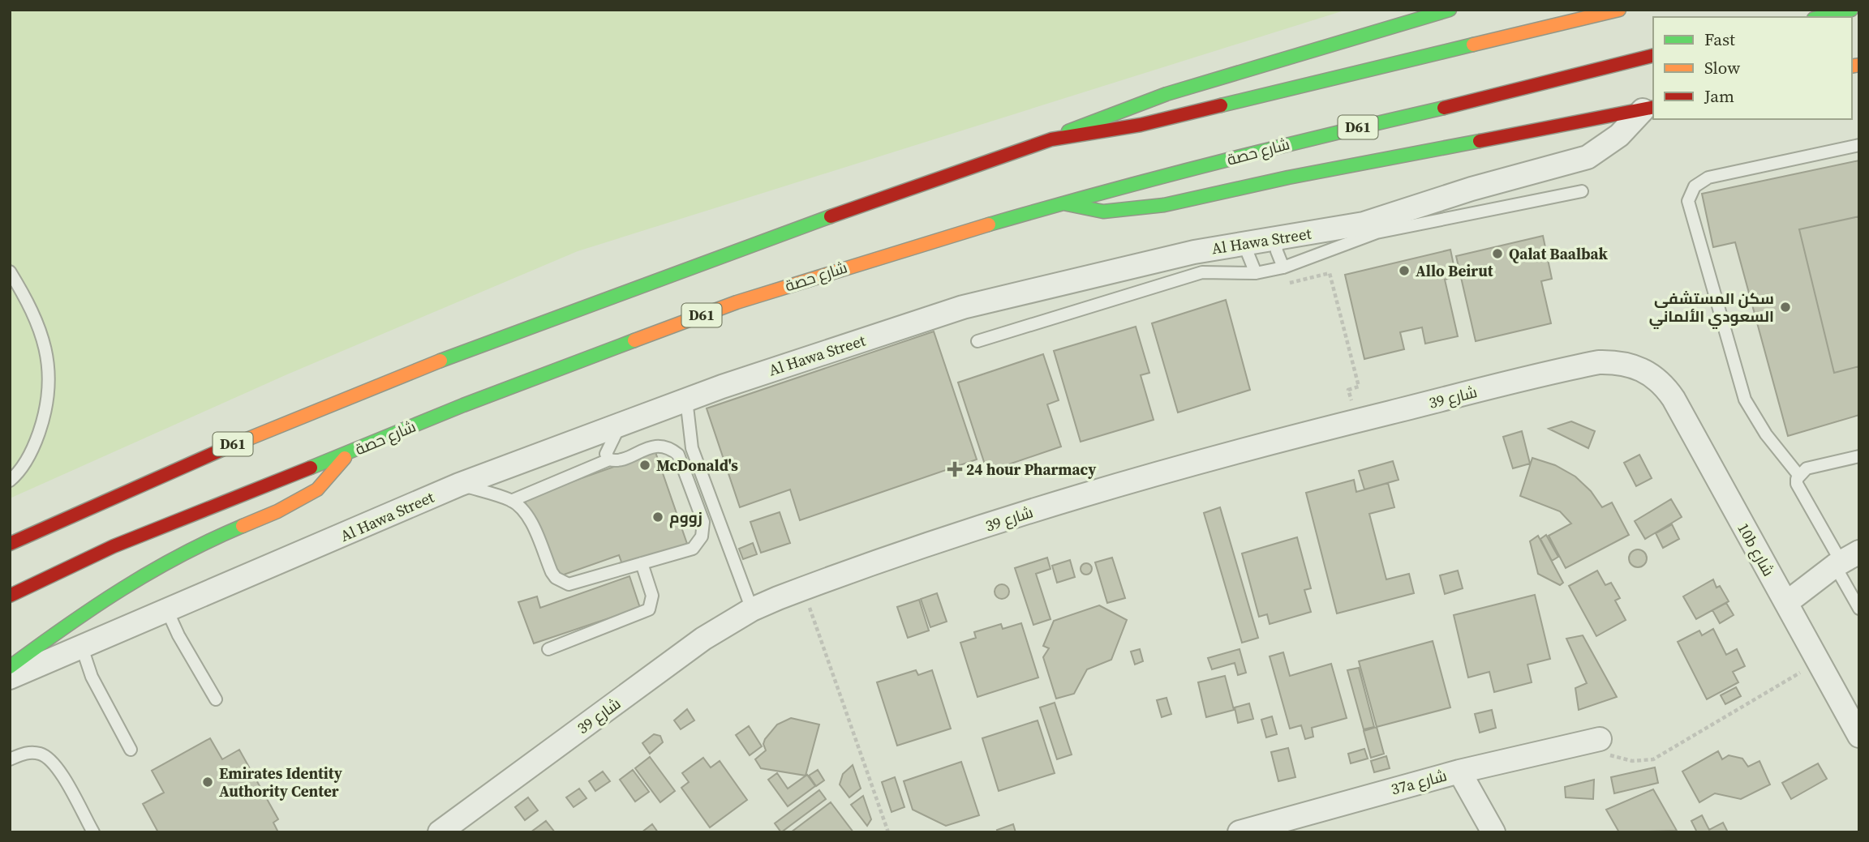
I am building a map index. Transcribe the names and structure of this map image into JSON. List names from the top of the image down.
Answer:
{
  "streets": {
    "main road": ["D61", "شارع حصة"],
    "street": [
      "Al Hawa Street",
      "شارع 39",
      "10b شارع",
      "37a شارع"
    ]
  },
  "crossings": [
    ["شارع 39", "10b شارع"]
  ],
  "places": {
    "other": [
      "Qalat Baalbak",
      "Allo Beirut",
      "سكن المستشفى السعودي الألماني",
      "McDonald's",
      "زووم",
      "Emirates Identity Authority Center"
    ],
    "health": ["24 hour Pharmacy"]
  },
  "legend": ["Fast", "Slow", "Jam"]
}
